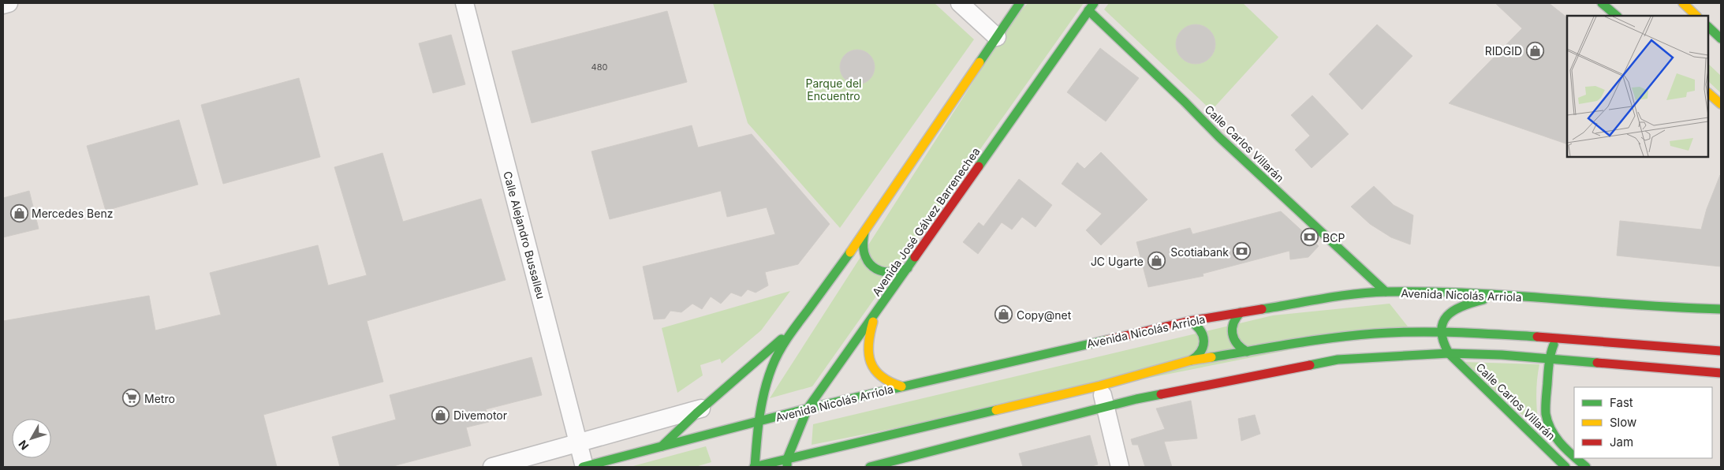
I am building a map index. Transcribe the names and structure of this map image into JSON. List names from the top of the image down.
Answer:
{
  "streets": {
    "main road": ["Calle Carlos Villarán", "Avenida José Gálvez Barrenechea", "Avenida Nicolás Arriola"],
    "street": ["Calle Alejandro Bussalleu"]
  },
  "crossings": [
    ["Calle Carlos Villarán", "Avenida José Gálvez Barrenechea"],
    ["Calle Carlos Villarán", "Avenida Nicolás Arriola"],
    ["Avenida José Gálvez Barrenechea", "Avenida Nicolás Arriola"],
    ["Calle Alejandro Bussalleu", "Avenida Nicolás Arriola"]
  ],
  "parks": ["Parque del Encuentro"],
  "places": {
    "shop": [
      "RIDGID",
      "Mercedes Benz",
      "JC Ugarte",
      "Copy@net",
      "Divemotor"
    ],
    "bank": ["BCP", "Scotiabank"],
    "supermarket": ["Metro"]
  },
  "house_numbers": ["480"],
  "legend": ["Fast", "Slow", "Jam"],
  "north": "bottom left"
}
